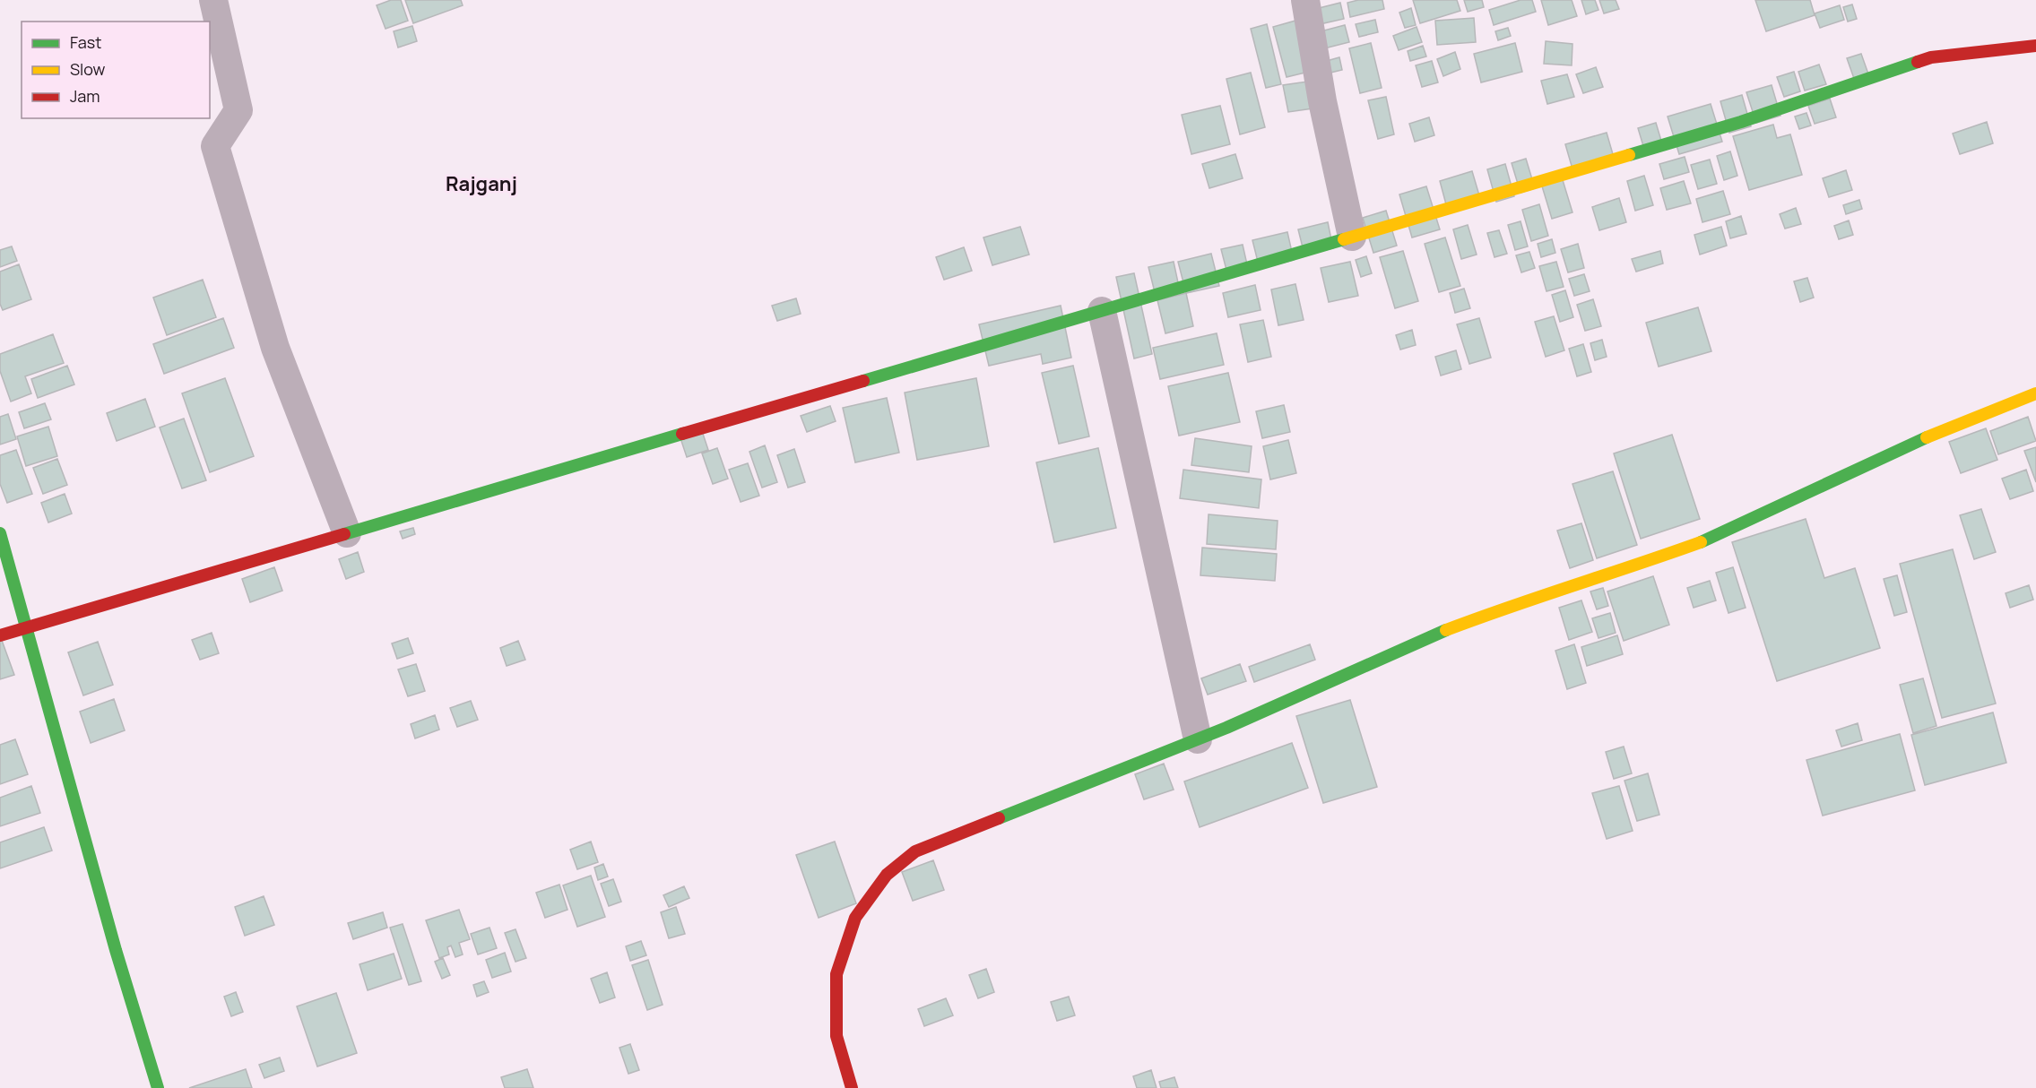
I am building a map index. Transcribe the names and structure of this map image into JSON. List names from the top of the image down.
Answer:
{
  "districts": ["Rajganj"],
  "legend": ["Fast", "Slow", "Jam"]
}
